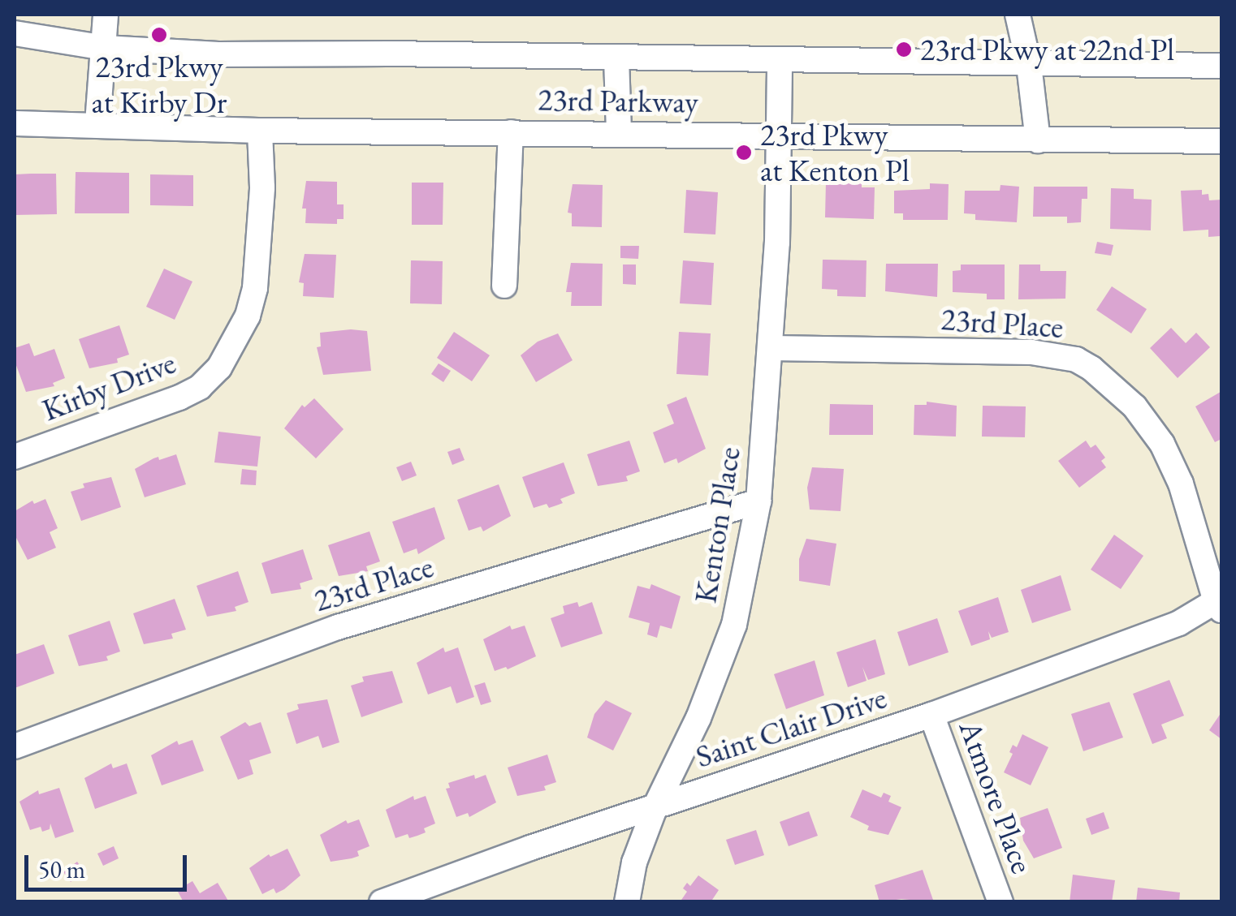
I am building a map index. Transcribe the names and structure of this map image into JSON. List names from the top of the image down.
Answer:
{
  "streets": {
    "street": [
      "23rd Parkway",
      "23rd Place",
      "Kirby Drive",
      "Kenton Place",
      "Saint Clair Drive",
      "Atmore Place"
    ]
  },
  "crossings": [
    ["23rd Parkway", "Kirby Drive"],
    ["23rd Parkway", "Kenton Place"],
    ["23rd Place", "Kenton Place"],
    ["23rd Place", "Saint Clair Drive"],
    ["Kenton Place", "Saint Clair Drive"],
    ["Saint Clair Drive", "Atmore Place"]
  ],
  "places": ["23rd Pkwy at Kirby Dr", "23rd Pkwy at 22nd Pl", "23rd Pkwy at Kenton Pl"],
  "scale_bar": "50 m"
}
